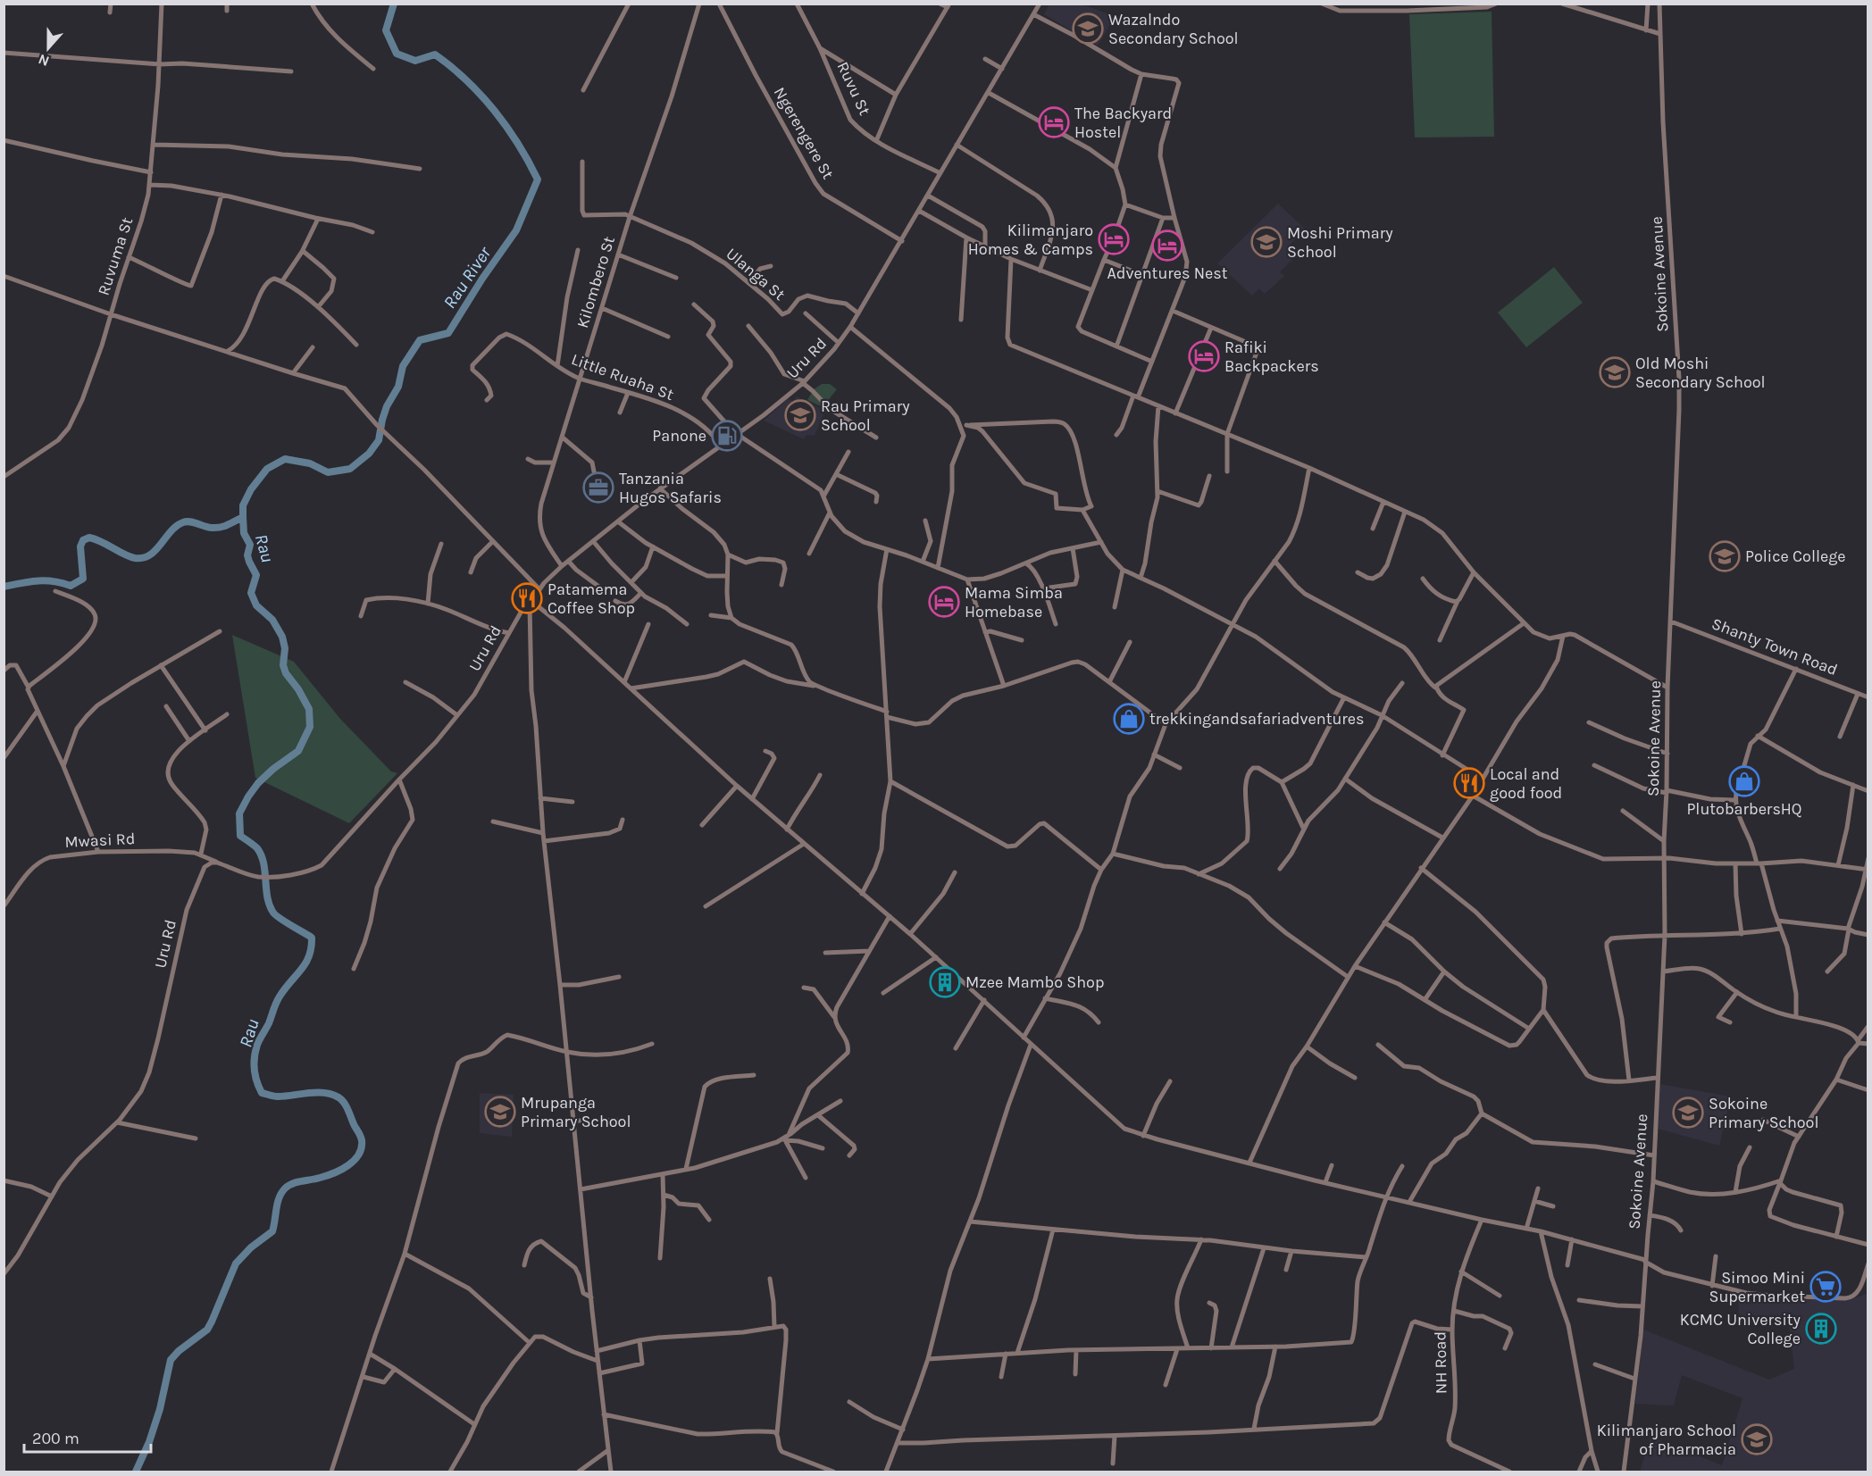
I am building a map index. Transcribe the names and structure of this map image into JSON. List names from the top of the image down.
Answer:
{
  "streets": {
    "street": [
      "Ruvu St",
      "Ngerengere St",
      "Ruvuma St",
      "Ulanga St",
      "Sokoine Avenue",
      "Kilombero St",
      "Uru Rd",
      "Little Ruaha St",
      "Shanty Town Road",
      "Mwasi Rd",
      "NH Road"
    ]
  },
  "crossings": [
    ["Ruvu St", "Uru Rd"],
    ["Ngerengere St", "Uru Rd"],
    ["Ulanga St", "Kilombero St"],
    ["Ulanga St", "Uru Rd"],
    ["Sokoine Avenue", "Shanty Town Road"],
    ["Kilombero St", "Uru Rd"],
    ["Kilombero St", "Little Ruaha St"],
    ["Uru Rd", "Little Ruaha St"],
    ["Uru Rd", "Mwasi Rd"]
  ],
  "water": ["Rau River", "Rau"],
  "places": {
    "school or university": [
      "Wazalndo Secondary School",
      "Moshi Primary School",
      "Old Moshi Secondary School",
      "Rau Primary School",
      "Police College",
      "Mrupanga Primary School",
      "Sokoine Primary School",
      "Kilimanjaro School of Pharmacia"
    ],
    "hotel": [
      "The Backyard Hostel",
      "Kilimanjaro Homes & Camps",
      "Adventures Nest",
      "Rafiki Backpackers",
      "Mama Simba Homebase"
    ],
    "fuel station": ["Panone"],
    "office": ["Tanzania Hugos Safaris"],
    "restaurant": ["Patamema Coffee Shop", "Local and good food"],
    "shop": ["trekkingandsafariadventures", "PlutobarbersHQ"],
    "building": ["Mzee Mambo Shop", "KCMC University College"],
    "supermarket": ["Simoo Mini Supermarket"]
  },
  "scale_bar": "200 m",
  "north": "bottom"
}
